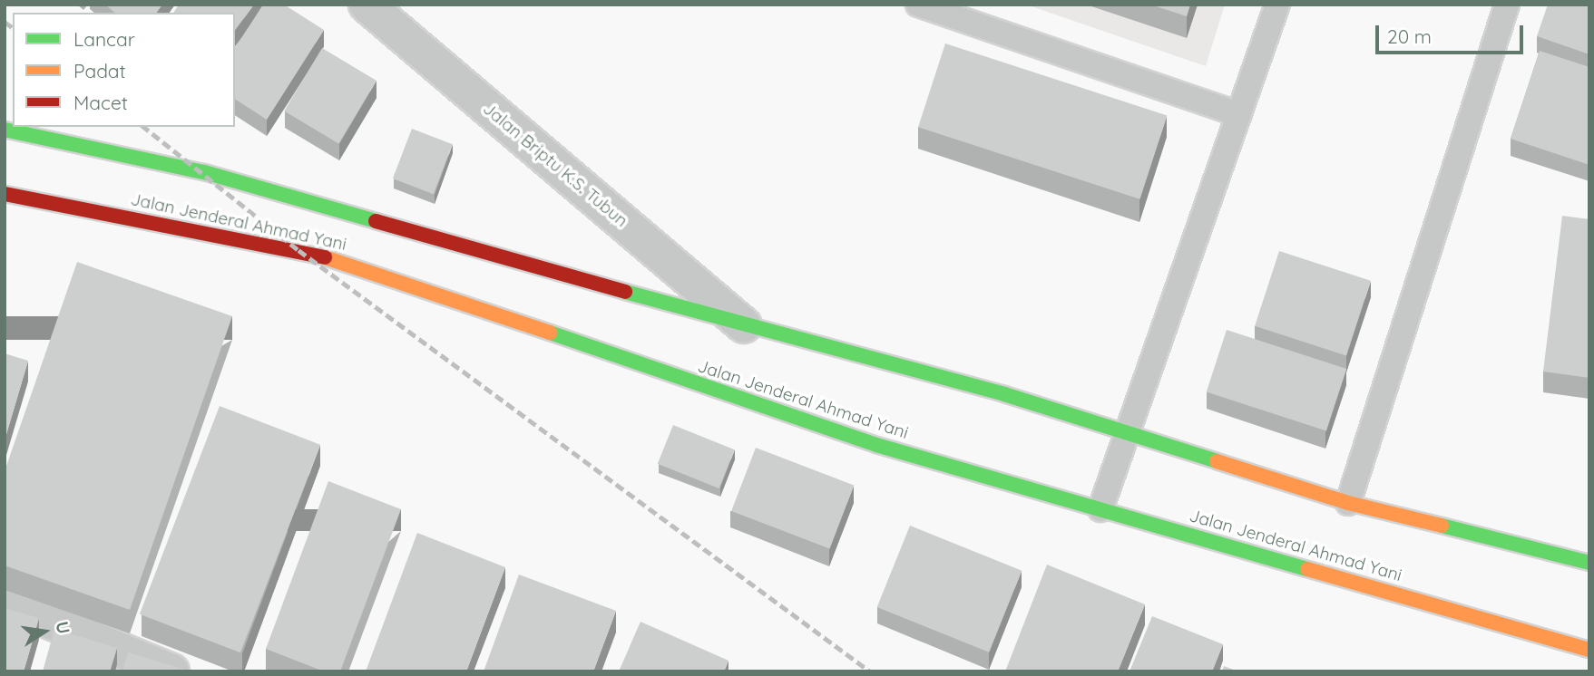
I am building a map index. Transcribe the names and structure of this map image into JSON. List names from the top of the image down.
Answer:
{
  "streets": {
    "main road": ["Jalan Jenderal Ahmad Yani"],
    "street": ["Jalan Briptu K.S. Tubun"]
  },
  "crossings": [
    ["Jalan Briptu K.S. Tubun", "Jalan Jenderal Ahmad Yani"]
  ],
  "legend": ["Lancar", "Padat", "Macet"],
  "scale_bar": "20 m",
  "north": "right"
}
